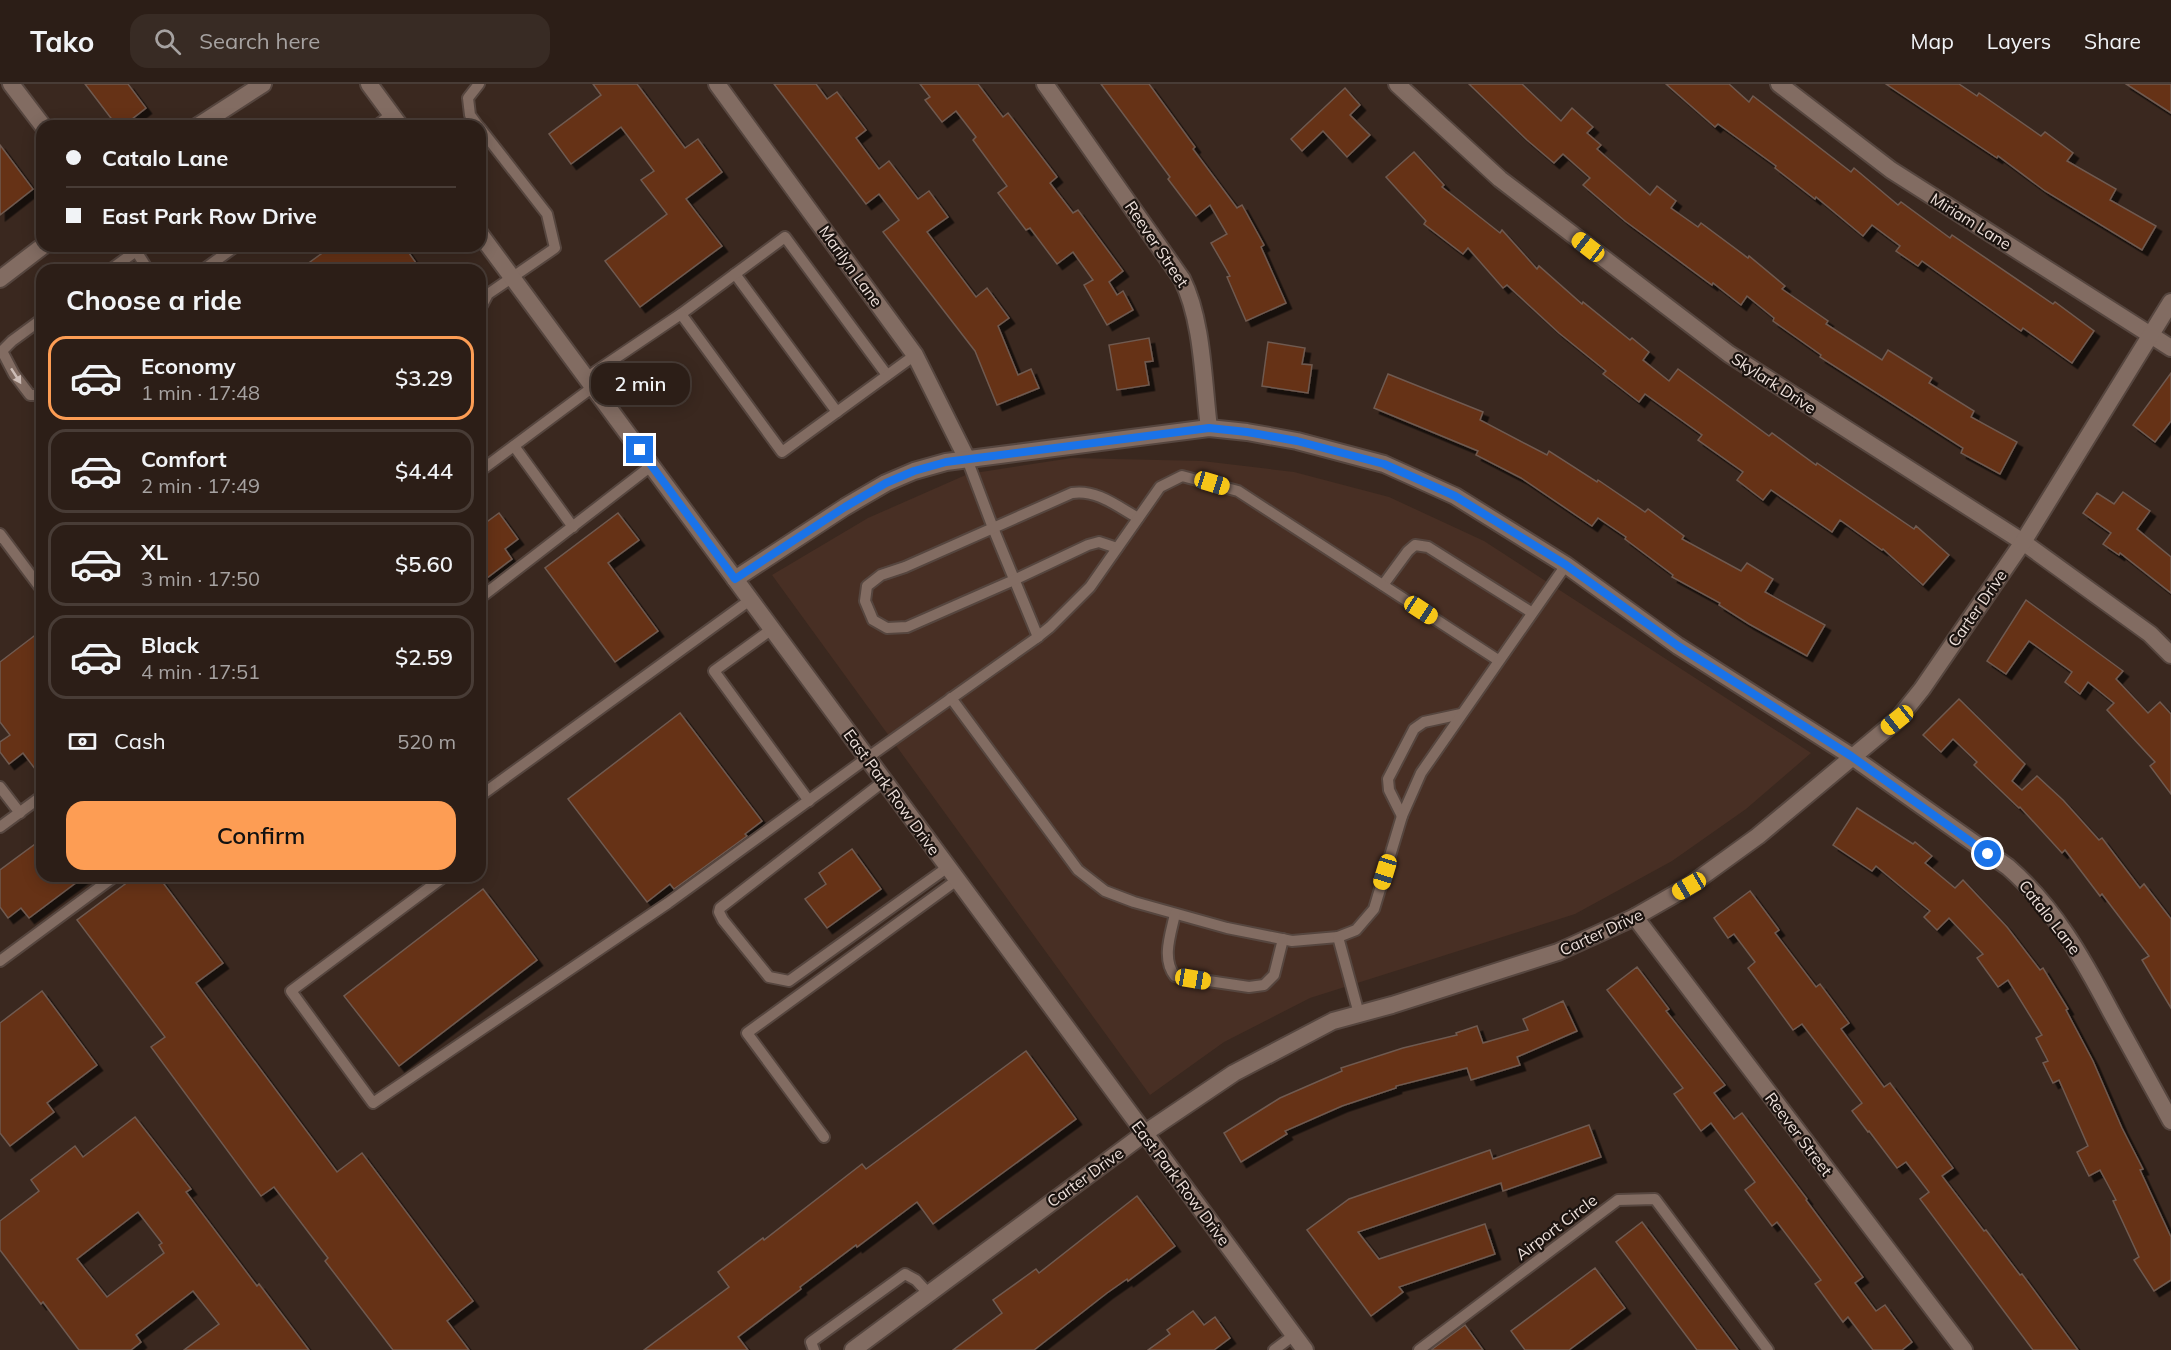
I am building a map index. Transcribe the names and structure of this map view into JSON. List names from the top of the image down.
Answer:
{
  "streets": {
    "street": [
      "Miriam Lane",
      "Reever Street",
      "Marilyn Lane",
      "Skylark Drive",
      "Carter Drive",
      "East Park Row Drive",
      "Catalo Lane"
    ],
    "lane": ["Airport Circle"]
  },
  "crossings": [
    ["Miriam Lane", "Carter Drive"],
    ["Reever Street", "Carter Drive"],
    ["Reever Street", "Catalo Lane"],
    ["Marilyn Lane", "Catalo Lane"],
    ["Skylark Drive", "Carter Drive"],
    ["Carter Drive", "East Park Row Drive"],
    ["Carter Drive", "Catalo Lane"],
    ["East Park Row Drive", "Catalo Lane"]
  ],
  "page": {
    "header": "Tako",
    "search": "Search here",
    "nav": ["Map", "Layers", "Share"],
    "banner": ["Catalo Lane", "East Park Row Drive"],
    "heading": "Choose a ride",
    "list": [
      {
        "name": "Economy",
        "note": "1 min · 17:48",
        "value": "$3.29"
      },
      {
        "name": "Comfort",
        "note": "2 min · 17:49",
        "value": "$4.44"
      },
      {
        "name": "XL",
        "note": "3 min · 17:50",
        "value": "$5.60"
      },
      {
        "name": "Black",
        "note": "4 min · 17:51",
        "value": "$2.59"
      }
    ],
    "bubble": "2 min",
    "pay": ["Cash", "520 m"],
    "buttons": "Confirm"
  }
}
